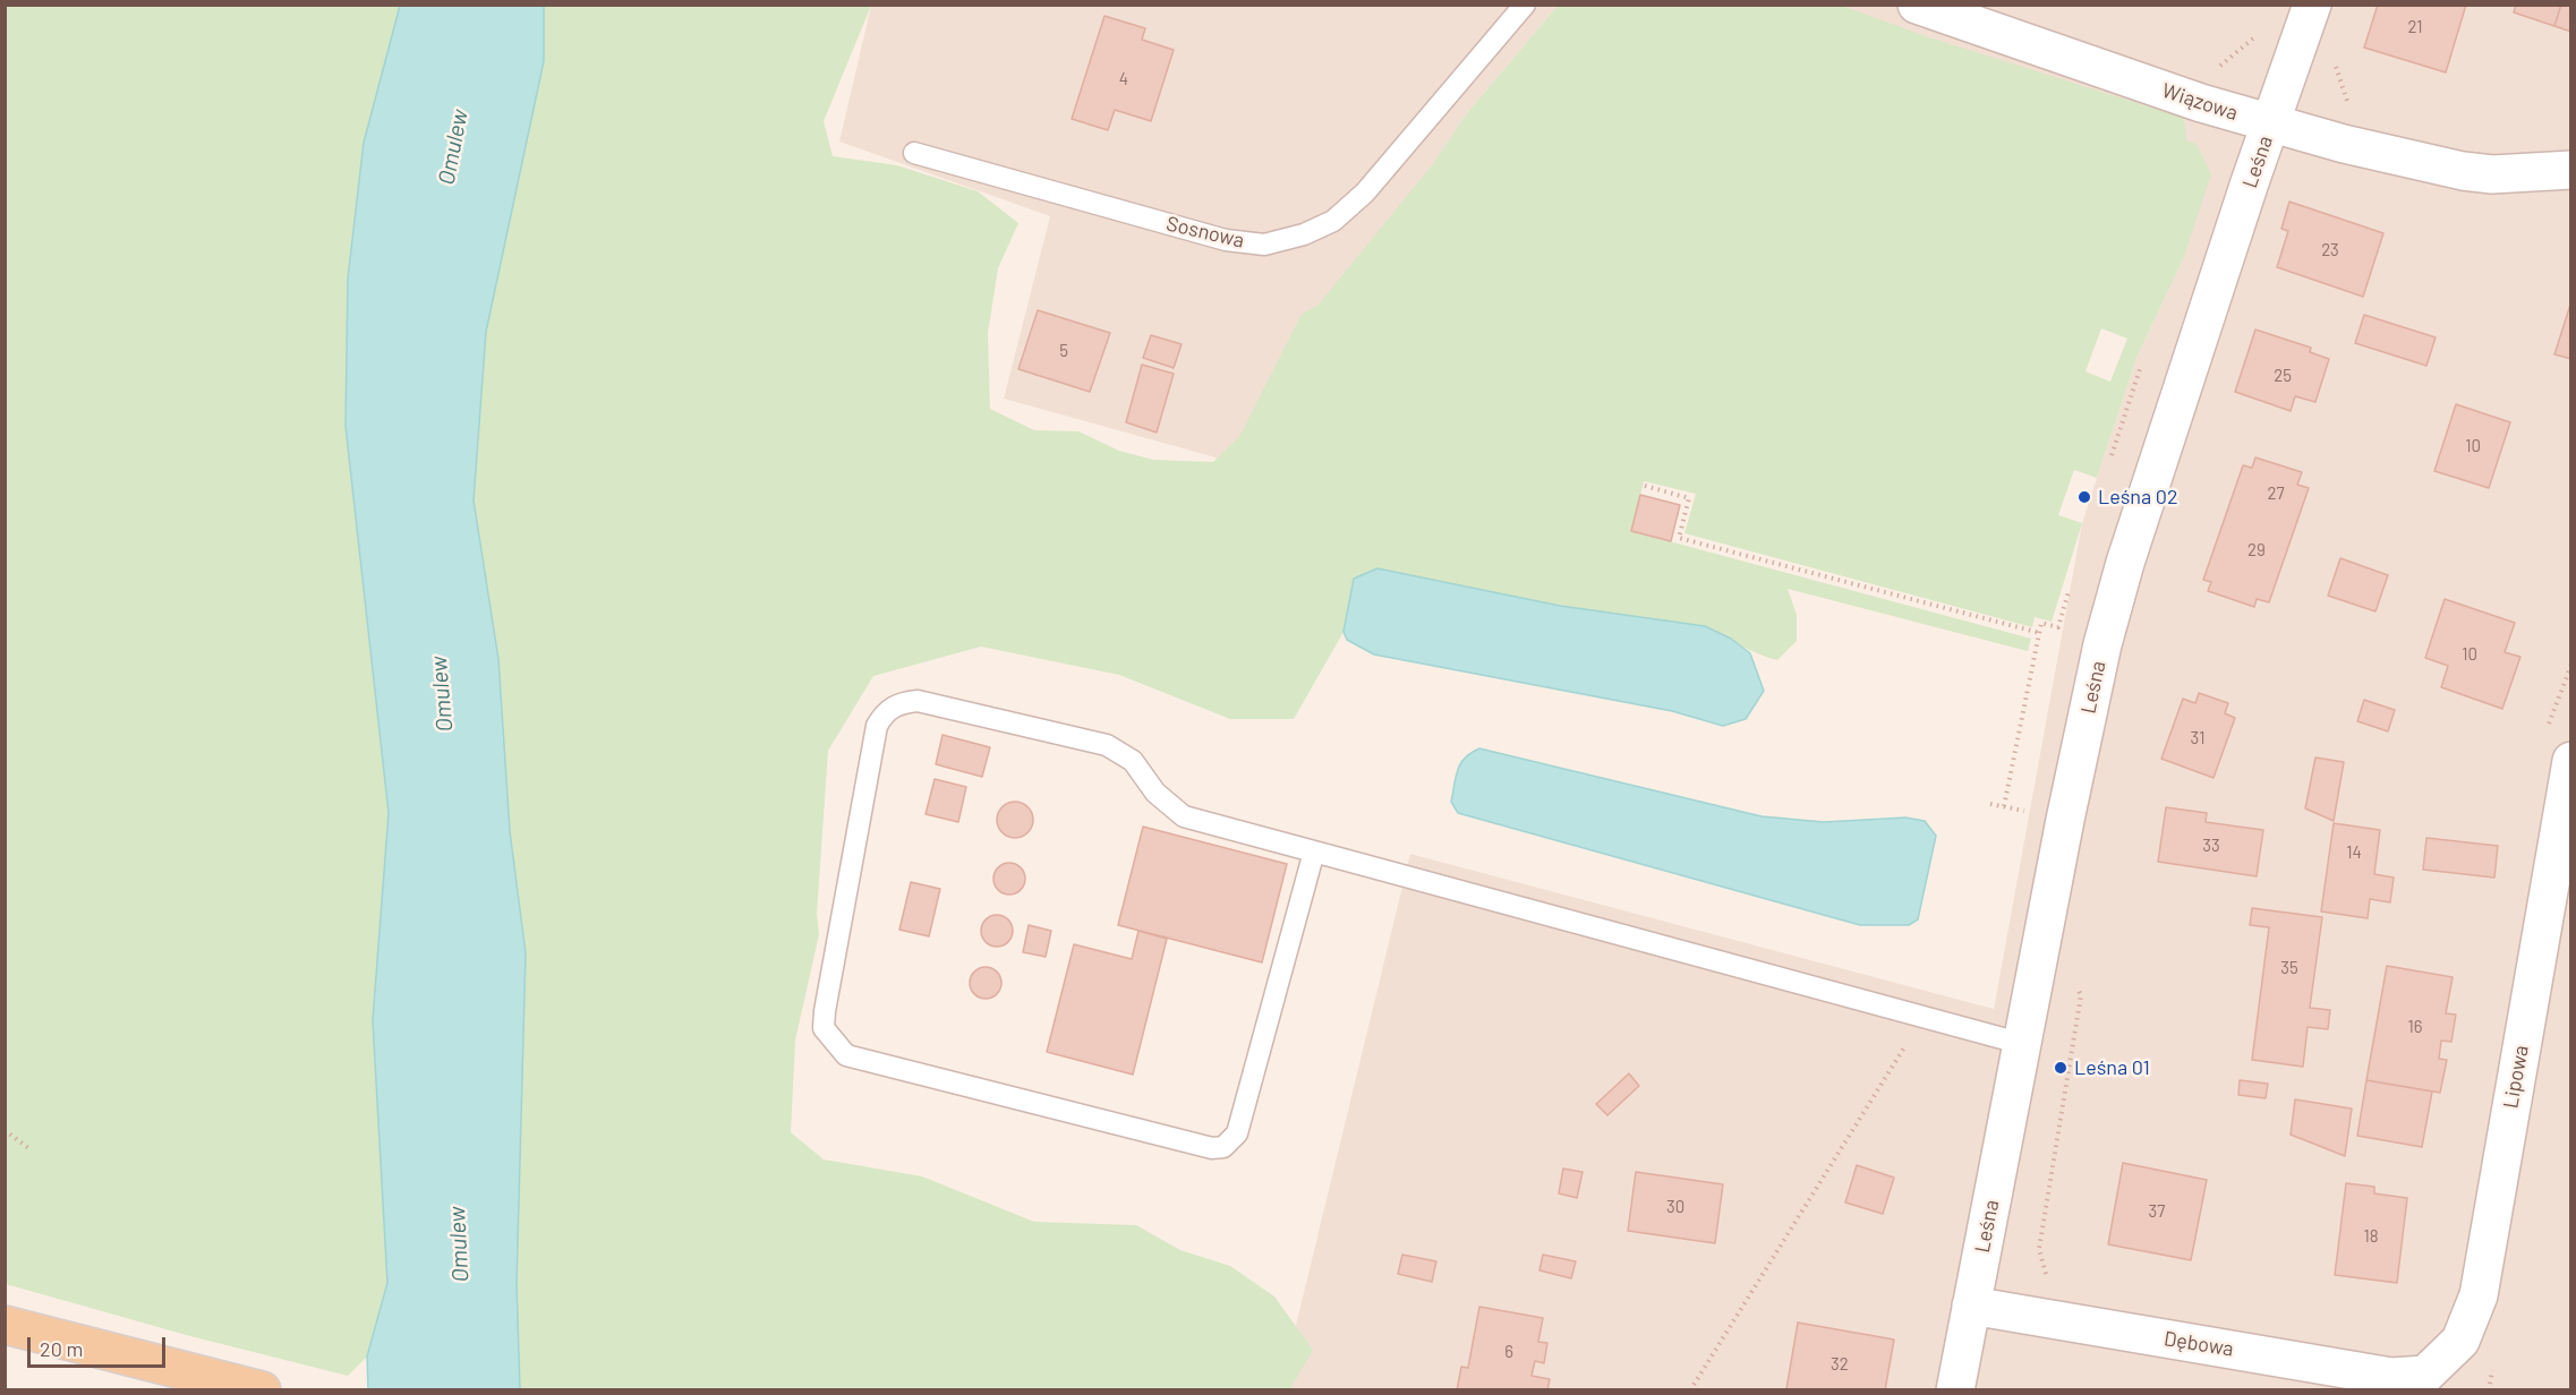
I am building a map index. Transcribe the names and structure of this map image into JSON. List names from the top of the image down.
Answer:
{
  "streets": {
    "street": [
      "Wiązowa",
      "Leśna",
      "Lipowa",
      "Dębowa"
    ],
    "lane": ["Sosnowa"]
  },
  "crossings": [
    ["Wiązowa", "Leśna"],
    ["Leśna", "Dębowa"],
    ["Lipowa", "Dębowa"]
  ],
  "water": ["Omulew"],
  "places": ["Leśna 02", "Leśna 01"],
  "house_numbers": [
    "21",
    "4",
    "23",
    "5",
    "25",
    "10",
    "27",
    "29",
    "10",
    "31",
    "33",
    "14",
    "35",
    "16",
    "30",
    "37",
    "18",
    "6",
    "32"
  ],
  "scale_bar": "20 m"
}
